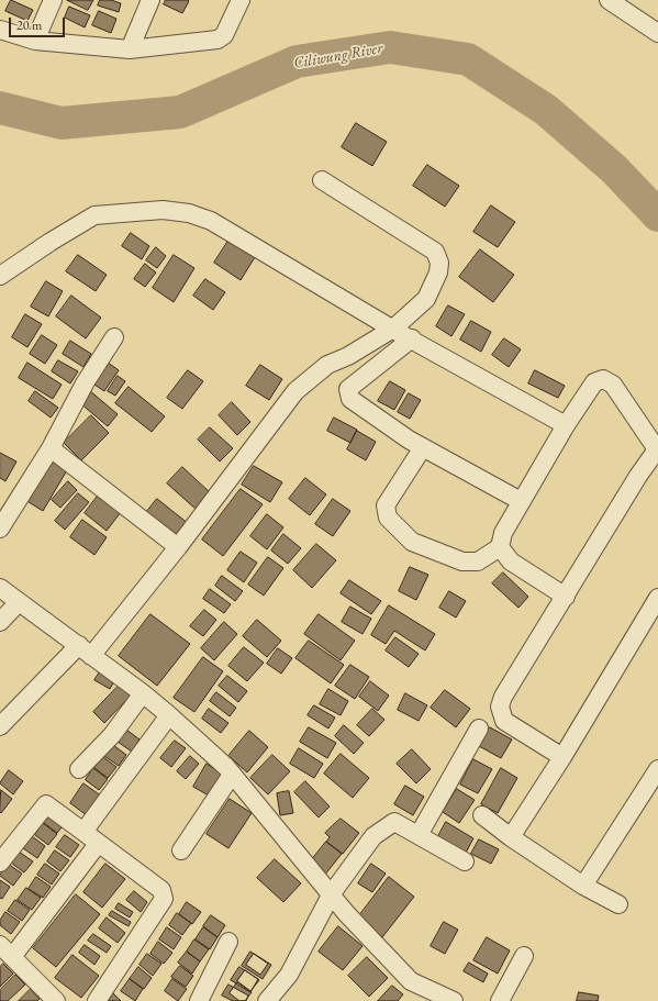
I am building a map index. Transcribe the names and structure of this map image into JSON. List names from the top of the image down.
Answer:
{
  "water": ["Ciliwung River"],
  "scale_bar": "20 m"
}
